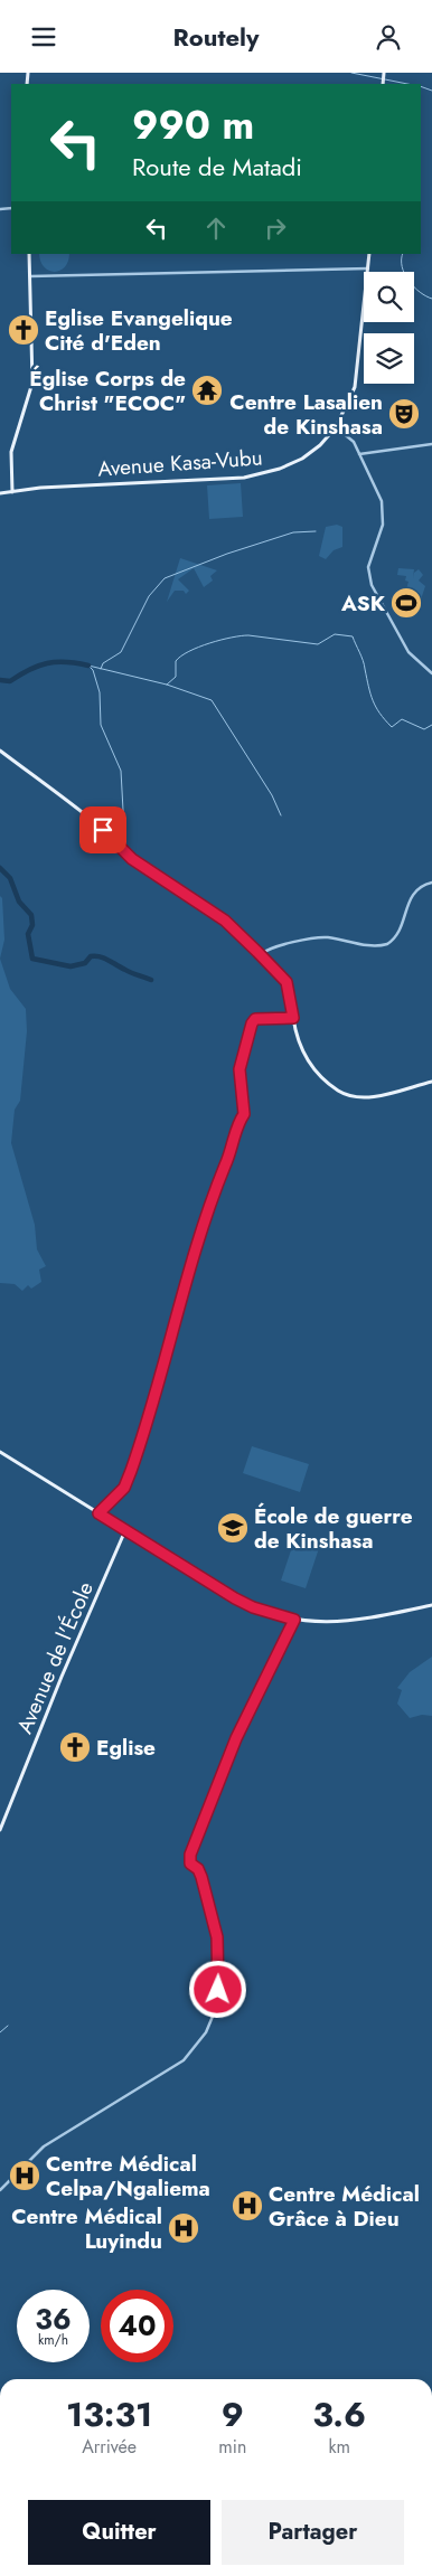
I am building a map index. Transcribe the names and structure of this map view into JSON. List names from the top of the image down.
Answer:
{
  "streets": {
    "main road": ["Avenue Kasa-Vubu", "Avenue de l'École"]
  },
  "places": {
    "church": ["Eglise Evangelique Cité d'Eden", "Eglise"],
    "temple": ["Église Corps de Christ \"ECOC\""],
    "theatre": ["Centre Lasalien de Kinshasa"],
    "sports": ["ASK"],
    "school or university": ["École de guerre de Kinshasa"],
    "hospital": ["Centre Médical Celpa/Ngaliema", "Centre Médical Grâce à Dieu", "Centre Médical Luyindu"]
  },
  "page": {
    "header": "Routely",
    "turn": ["990 m", "Route de Matadi"],
    "speed": "36 km/h",
    "limit": "40",
    "eta": [
      "13:31",
      "Arrivée",
      "9",
      "min",
      "3.6",
      "km"
    ],
    "buttons": ["Quitter", "Partager"]
  }
}
